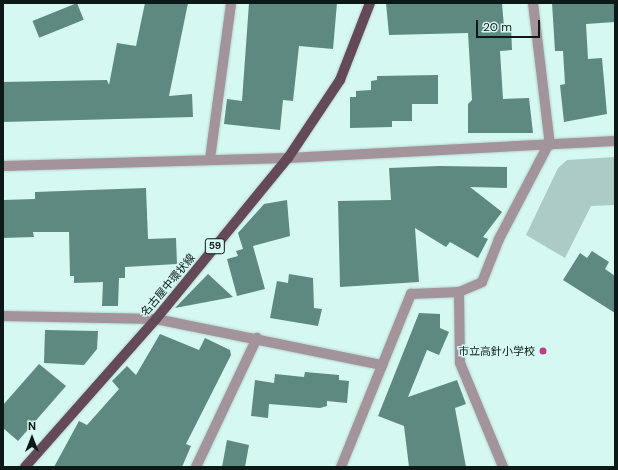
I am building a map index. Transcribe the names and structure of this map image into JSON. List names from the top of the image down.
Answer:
{
  "streets": {
    "main road": ["59", "名古屋中環状線"]
  },
  "places": ["市立高針小学校"],
  "scale_bar": "20 m",
  "north": "top"
}
